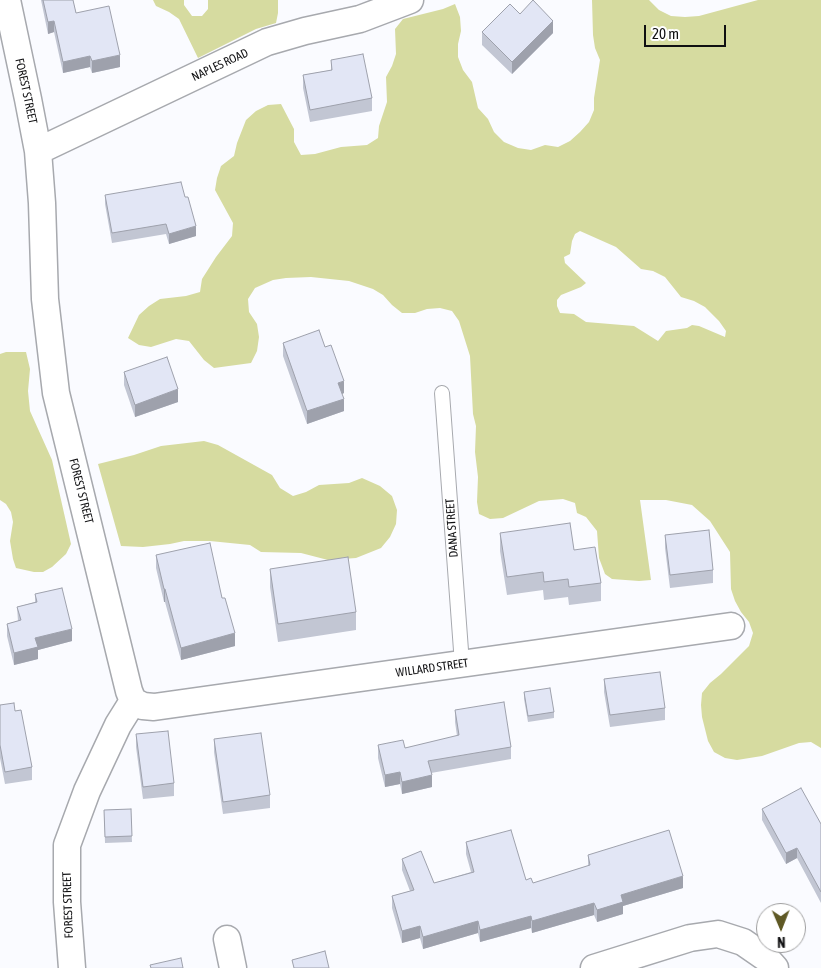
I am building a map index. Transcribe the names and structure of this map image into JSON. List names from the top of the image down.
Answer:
{
  "streets": {
    "street": ["NAPLES ROAD", "FOREST STREET", "WILLARD STREET"],
    "lane": ["DANA STREET"]
  },
  "crossings": [
    ["NAPLES ROAD", "FOREST STREET"],
    ["FOREST STREET", "WILLARD STREET"],
    ["DANA STREET", "WILLARD STREET"]
  ],
  "scale_bar": "20 m",
  "north": "bottom"
}
